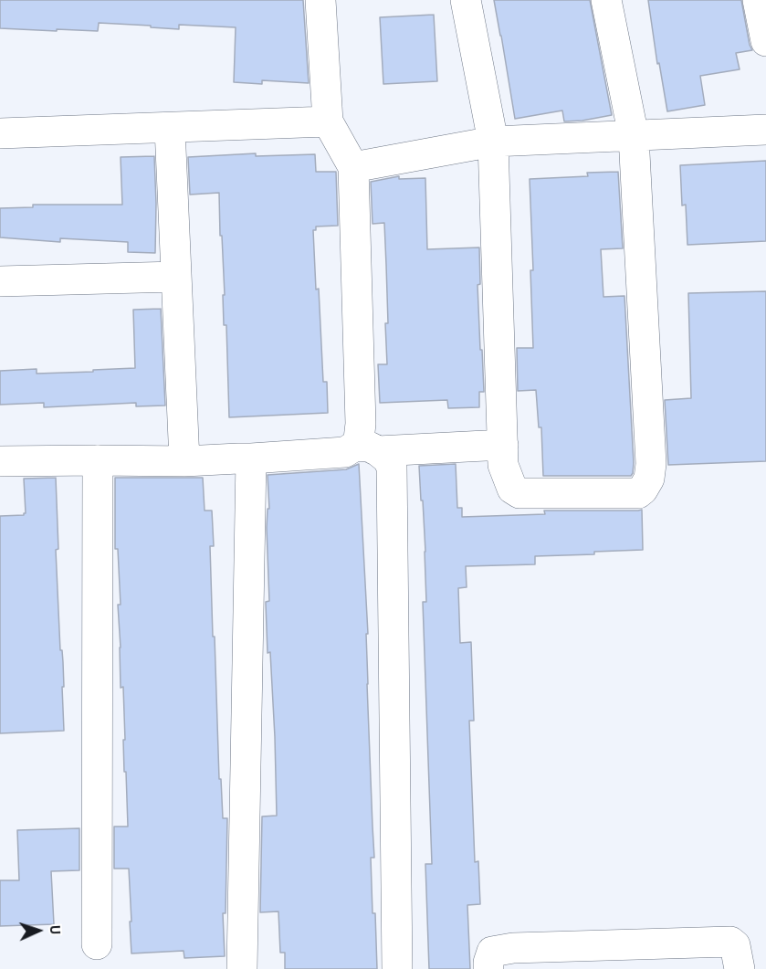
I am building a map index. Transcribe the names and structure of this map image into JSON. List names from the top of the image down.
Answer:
{
  "north": "right"
}
